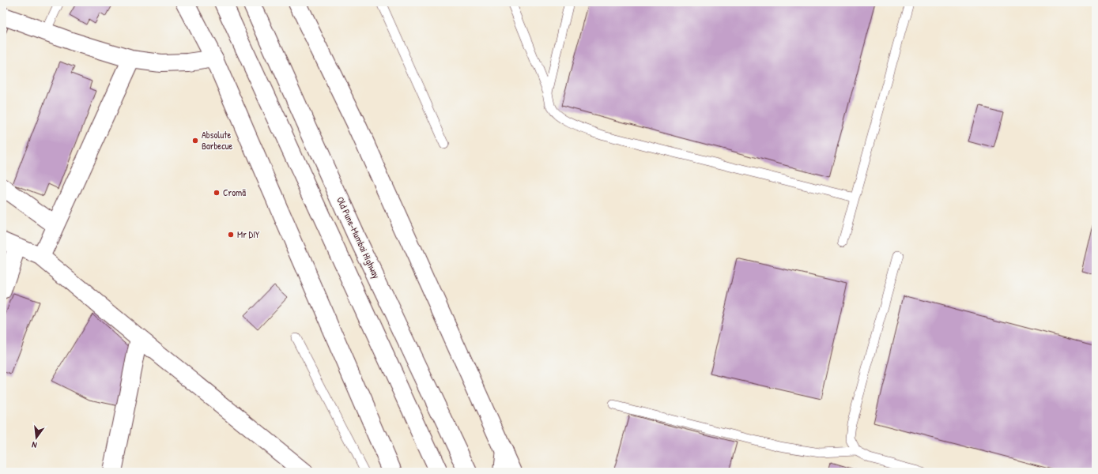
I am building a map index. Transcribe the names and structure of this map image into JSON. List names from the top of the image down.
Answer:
{
  "streets": {
    "main road": ["Old Pune–Mumbai Highway"]
  },
  "places": ["Absolute Barbecue", "Cromā", "Mr DIY"],
  "north": "bottom"
}
